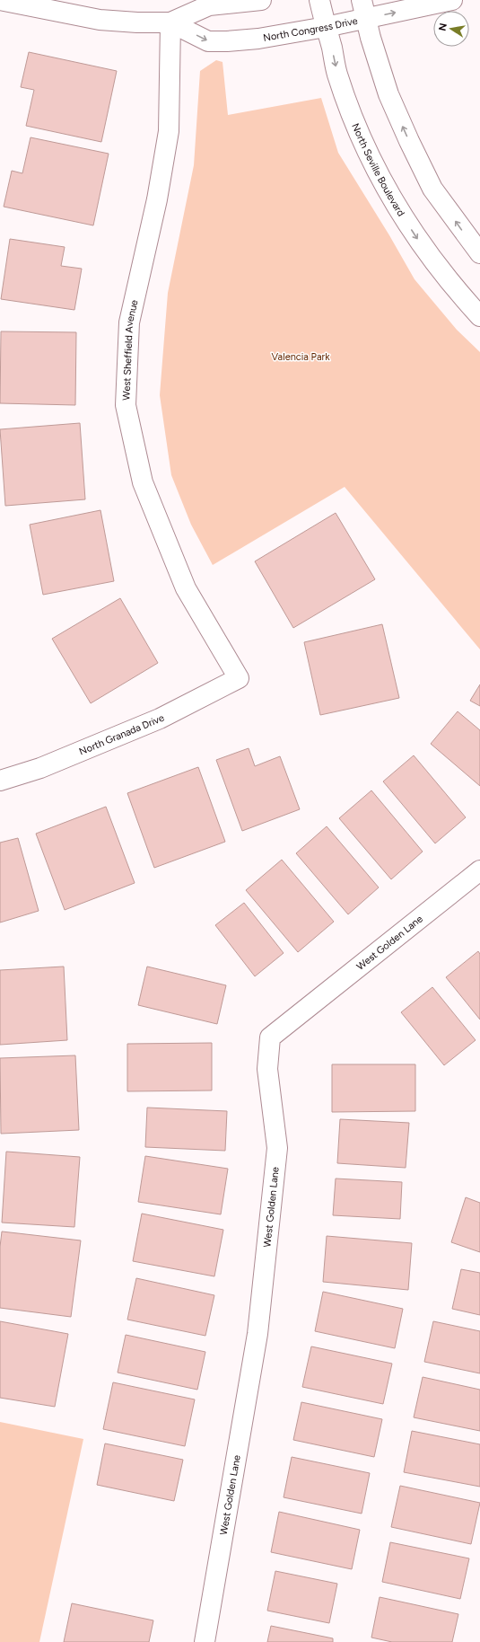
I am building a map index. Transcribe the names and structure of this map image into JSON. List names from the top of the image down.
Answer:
{
  "streets": {
    "street": [
      "North Congress Drive",
      "North Seville Boulevard",
      "West Sheffield Avenue",
      "North Granada Drive",
      "West Golden Lane"
    ]
  },
  "crossings": [
    ["North Congress Drive", "North Seville Boulevard"],
    ["North Congress Drive", "West Sheffield Avenue"],
    ["West Sheffield Avenue", "North Granada Drive"]
  ],
  "parks": ["Valencia Park"],
  "north": "left"
}
